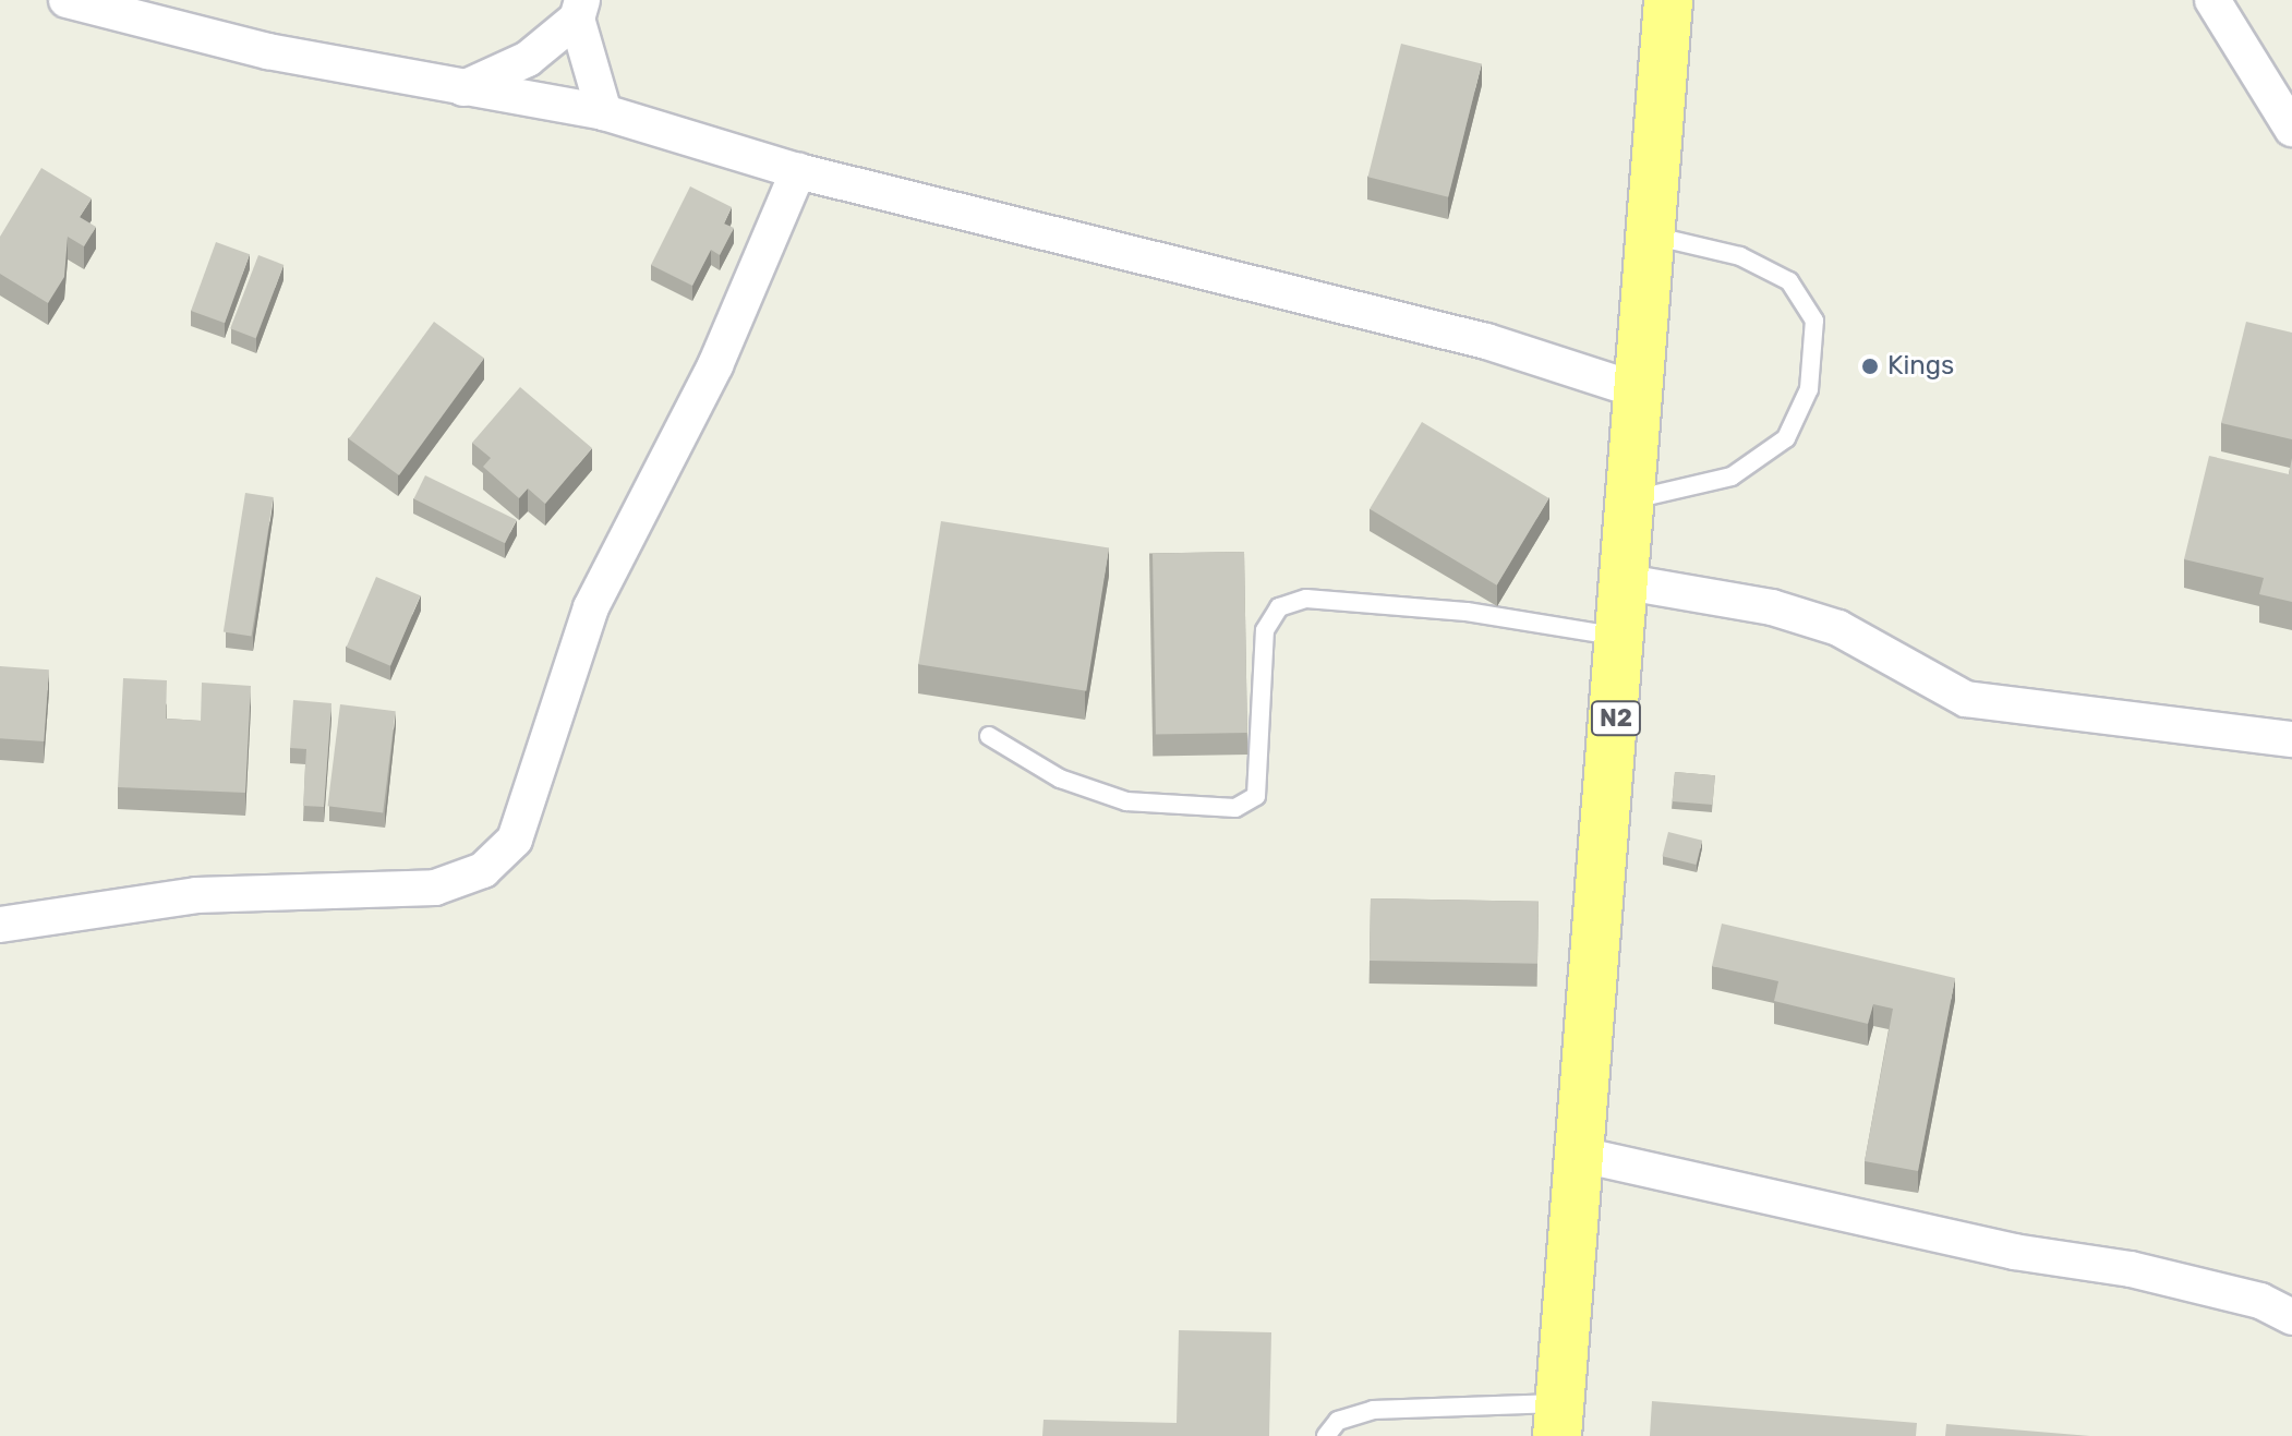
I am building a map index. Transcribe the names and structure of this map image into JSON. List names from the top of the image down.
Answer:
{
  "streets": {
    "highway": ["N2"]
  },
  "places": ["Kings"]
}
